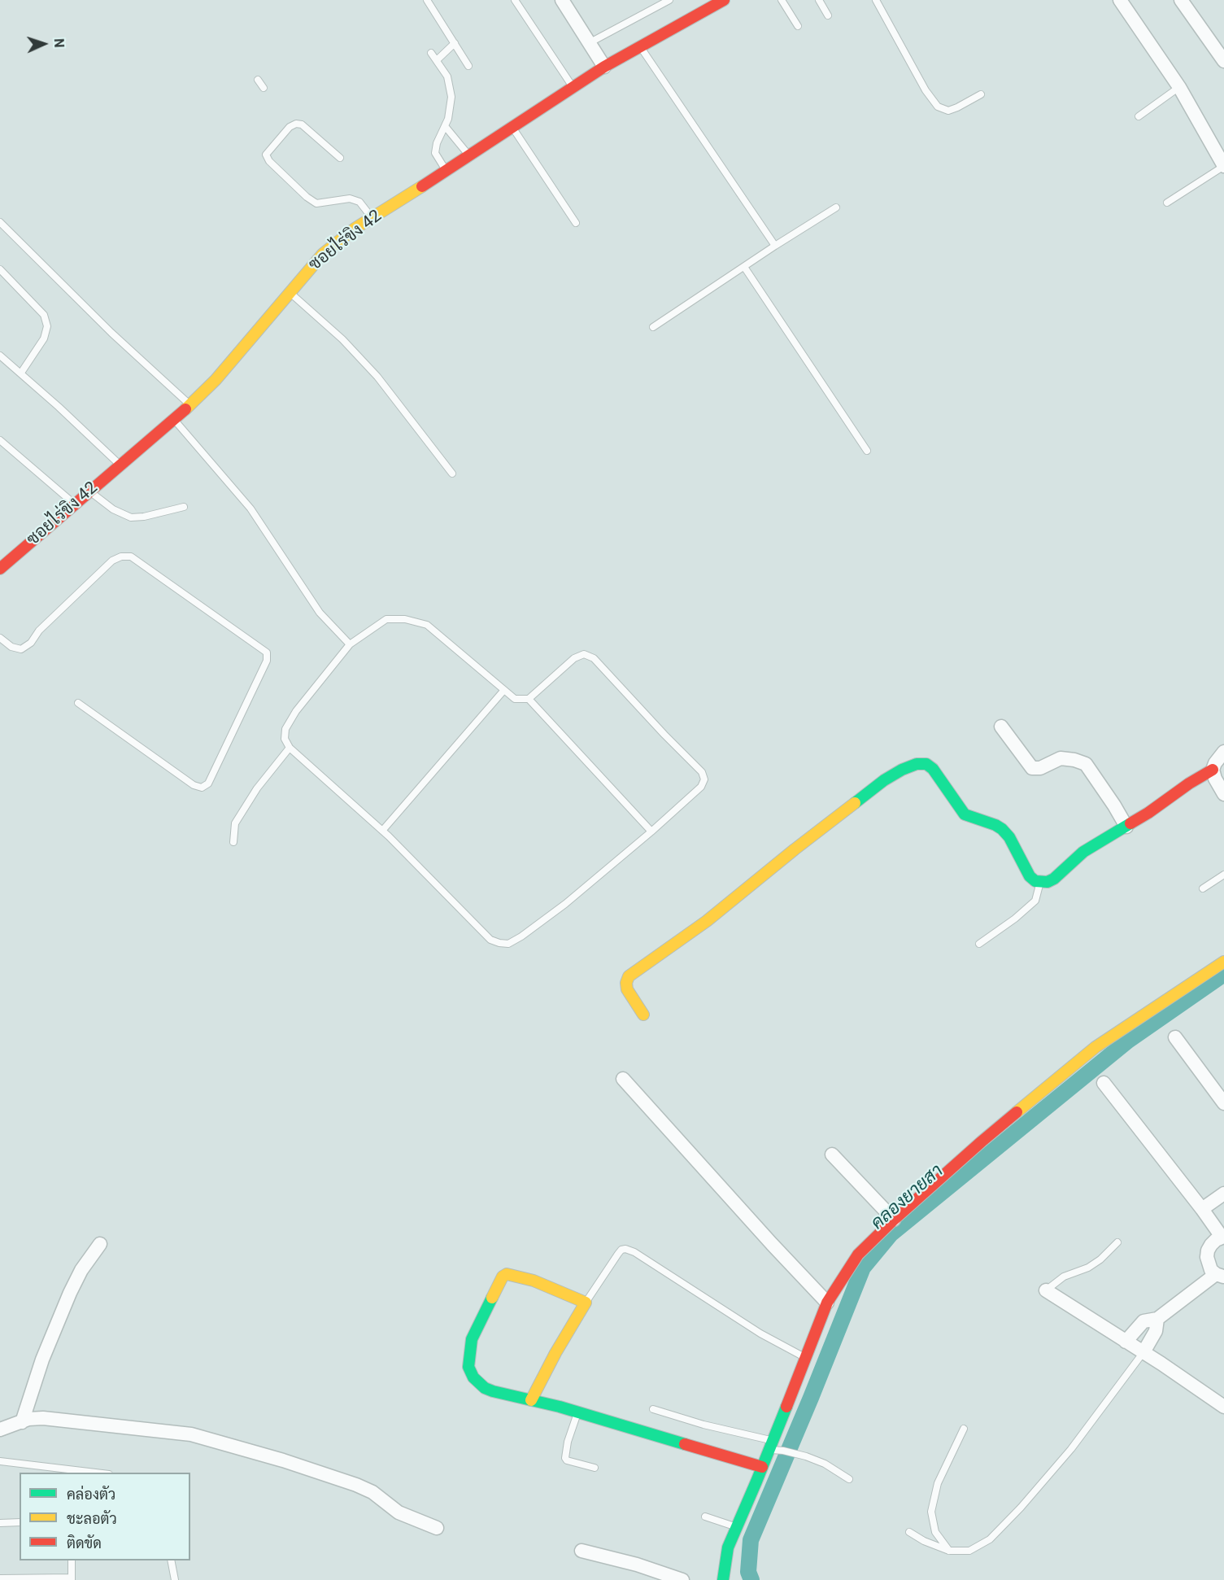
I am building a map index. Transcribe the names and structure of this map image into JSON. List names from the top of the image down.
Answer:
{
  "streets": {
    "street": ["ซอยไร่ขิง 42"]
  },
  "water": ["คลองยายสา"],
  "legend": ["คล่องตัว", "ชะลอตัว", "ติดขัด"],
  "north": "right"
}
